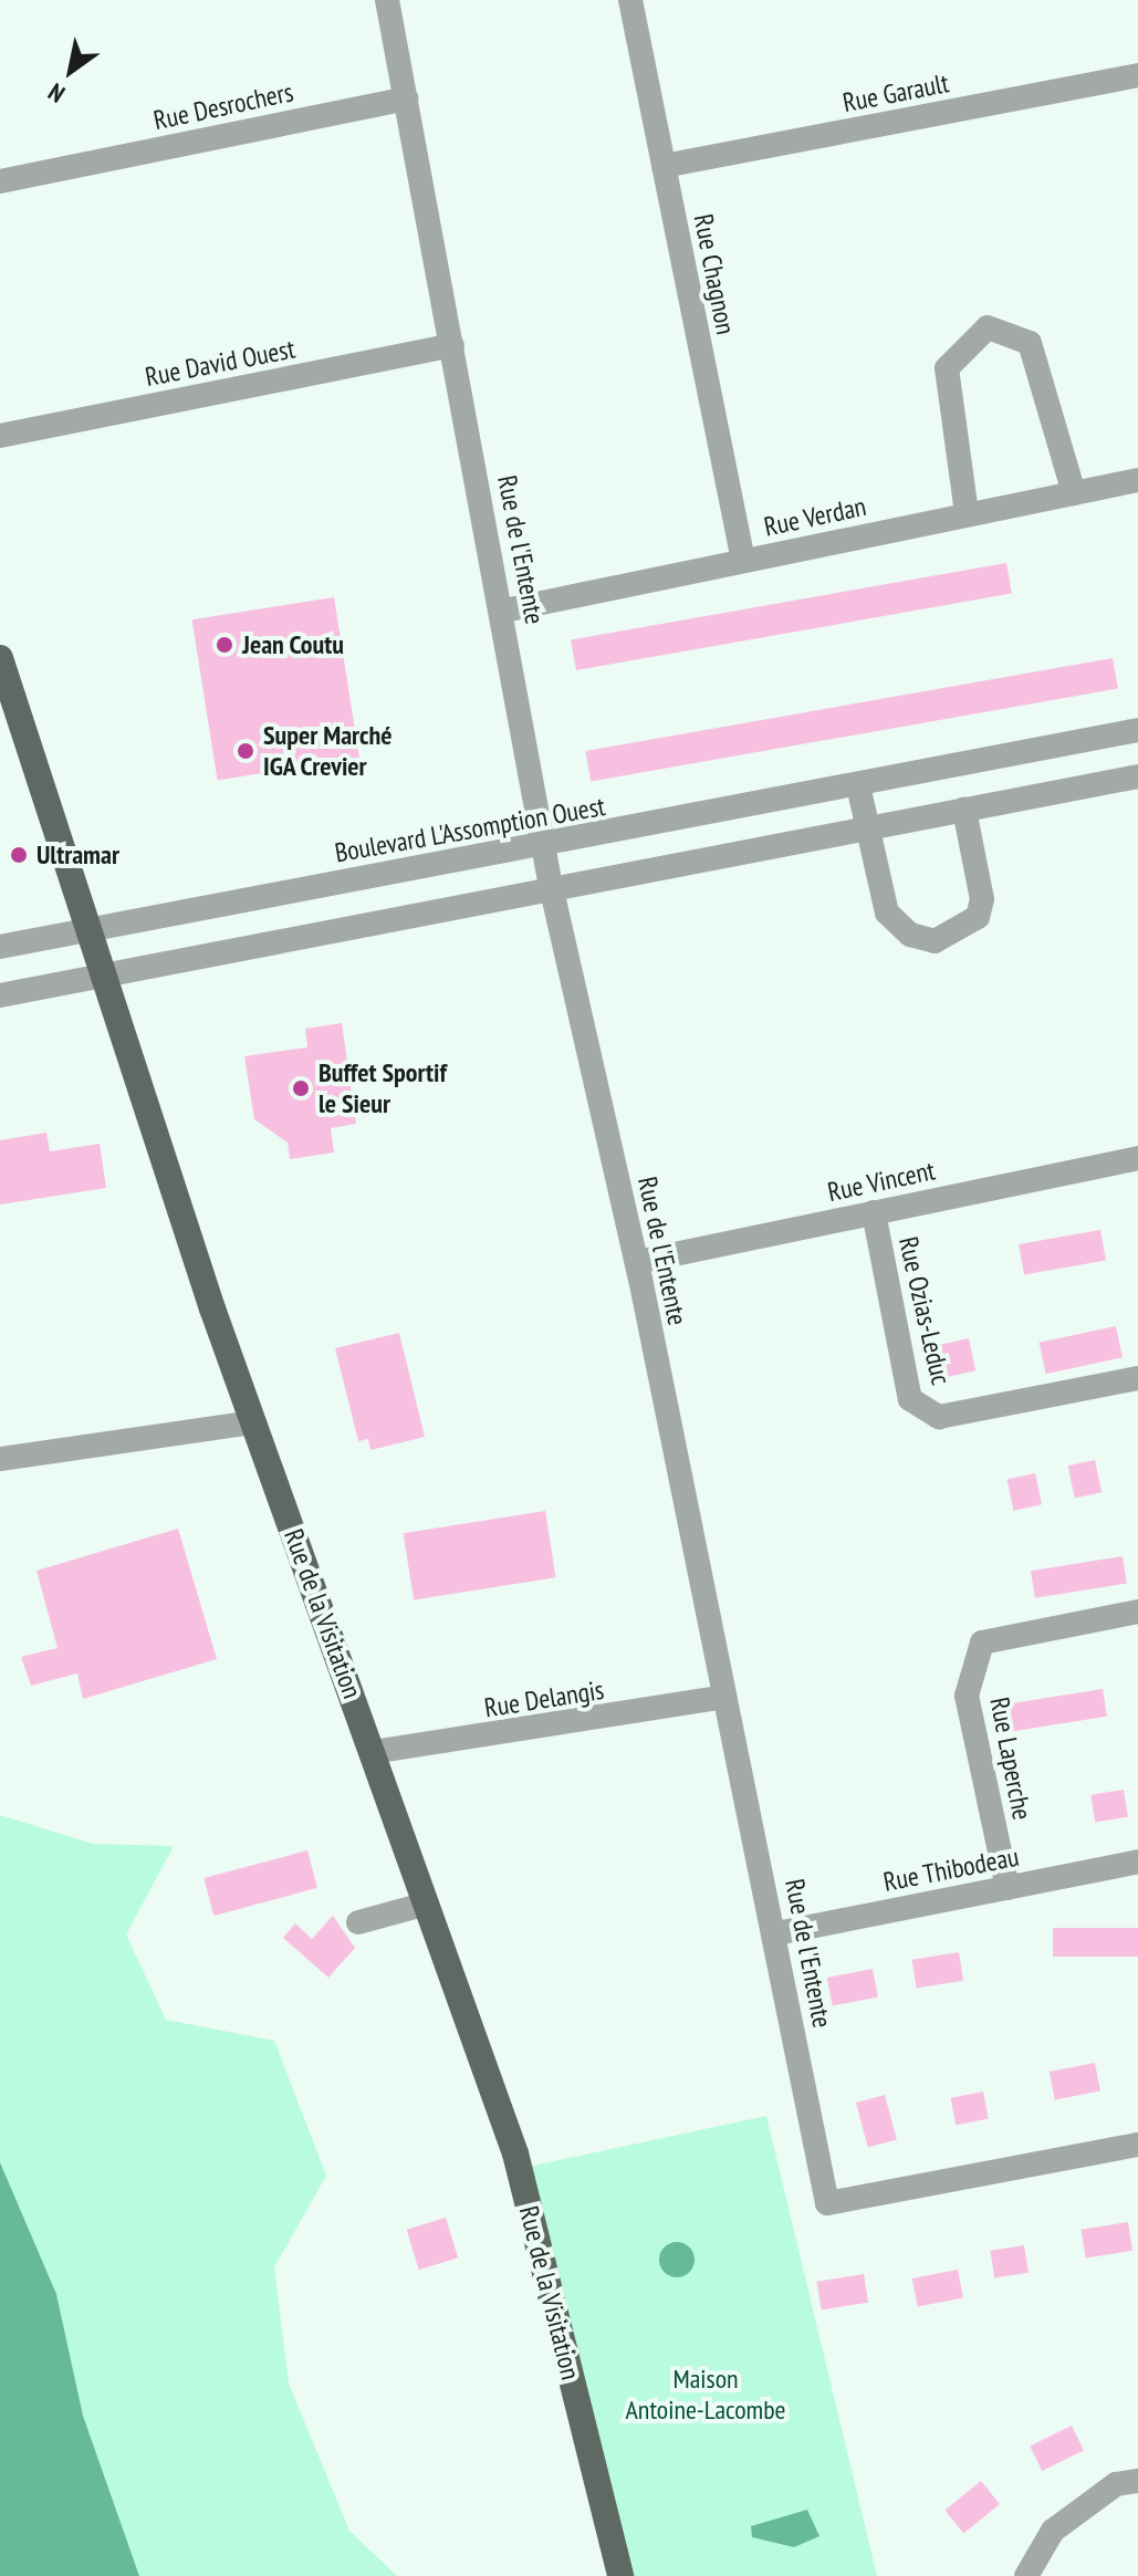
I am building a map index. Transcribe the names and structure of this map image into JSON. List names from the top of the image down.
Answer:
{
  "streets": {
    "main road": ["Rue de la Visitation"],
    "street": [
      "Rue Garault",
      "Rue Desrochers",
      "Rue Chagnon",
      "Rue David Ouest",
      "Rue Verdan",
      "Rue de l'Entente",
      "Boulevard L'Assomption Ouest",
      "Rue Vincent",
      "Rue Ozias-Leduc",
      "Rue Delangis",
      "Rue Laperche",
      "Rue Thibodeau"
    ]
  },
  "crossings": [
    ["Rue Garault", "Rue Chagnon"],
    ["Rue Desrochers", "Rue de l'Entente"],
    ["Rue Chagnon", "Rue Verdan"],
    ["Rue David Ouest", "Rue de l'Entente"],
    ["Rue Verdan", "Rue de l'Entente"],
    ["Rue de l'Entente", "Boulevard L'Assomption Ouest"],
    ["Rue de l'Entente", "Rue Vincent"],
    ["Rue de l'Entente", "Rue Delangis"],
    ["Rue de l'Entente", "Rue Thibodeau"],
    ["Boulevard L'Assomption Ouest", "Rue de la Visitation"],
    ["Rue Vincent", "Rue Ozias-Leduc"],
    ["Rue de la Visitation", "Rue Delangis"],
    ["Rue Laperche", "Rue Thibodeau"]
  ],
  "parks": ["Maison Antoine-Lacombe"],
  "places": [
    "Jean Coutu",
    "Super Marché IGA Crevier",
    "Ultramar",
    "Buffet Sportif le Sieur"
  ],
  "north": "bottom left"
}
